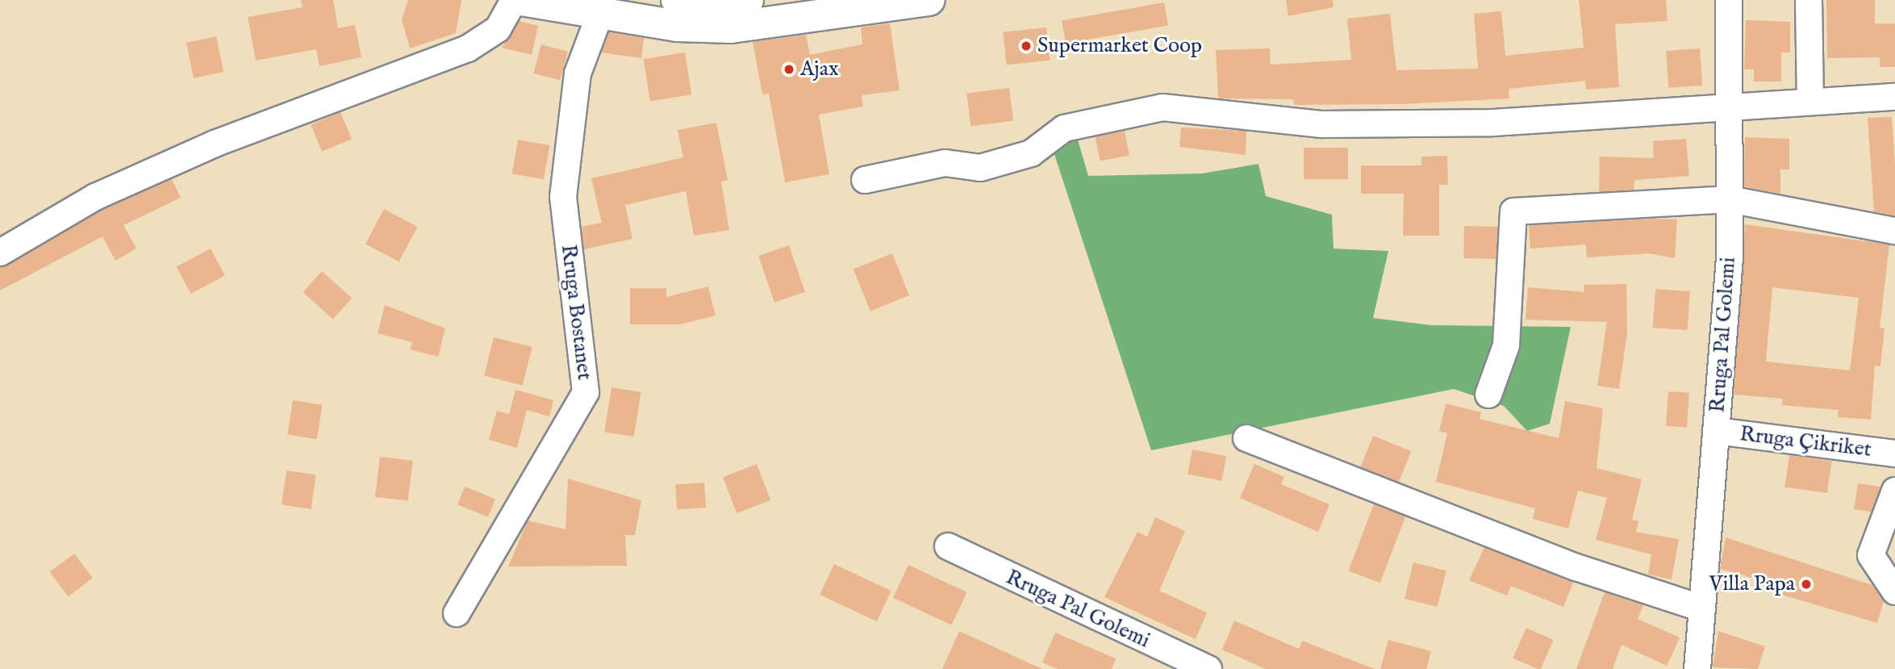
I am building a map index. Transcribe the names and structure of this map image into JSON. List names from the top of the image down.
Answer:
{
  "streets": {
    "street": ["Rruga Bostanet", "Rruga Pal Golemi", "Rruga Çikriket"]
  },
  "crossings": [
    ["Rruga Pal Golemi", "Rruga Çikriket"]
  ],
  "places": ["Supermarket Coop", "Ajax", "Villa Papa"]
}
